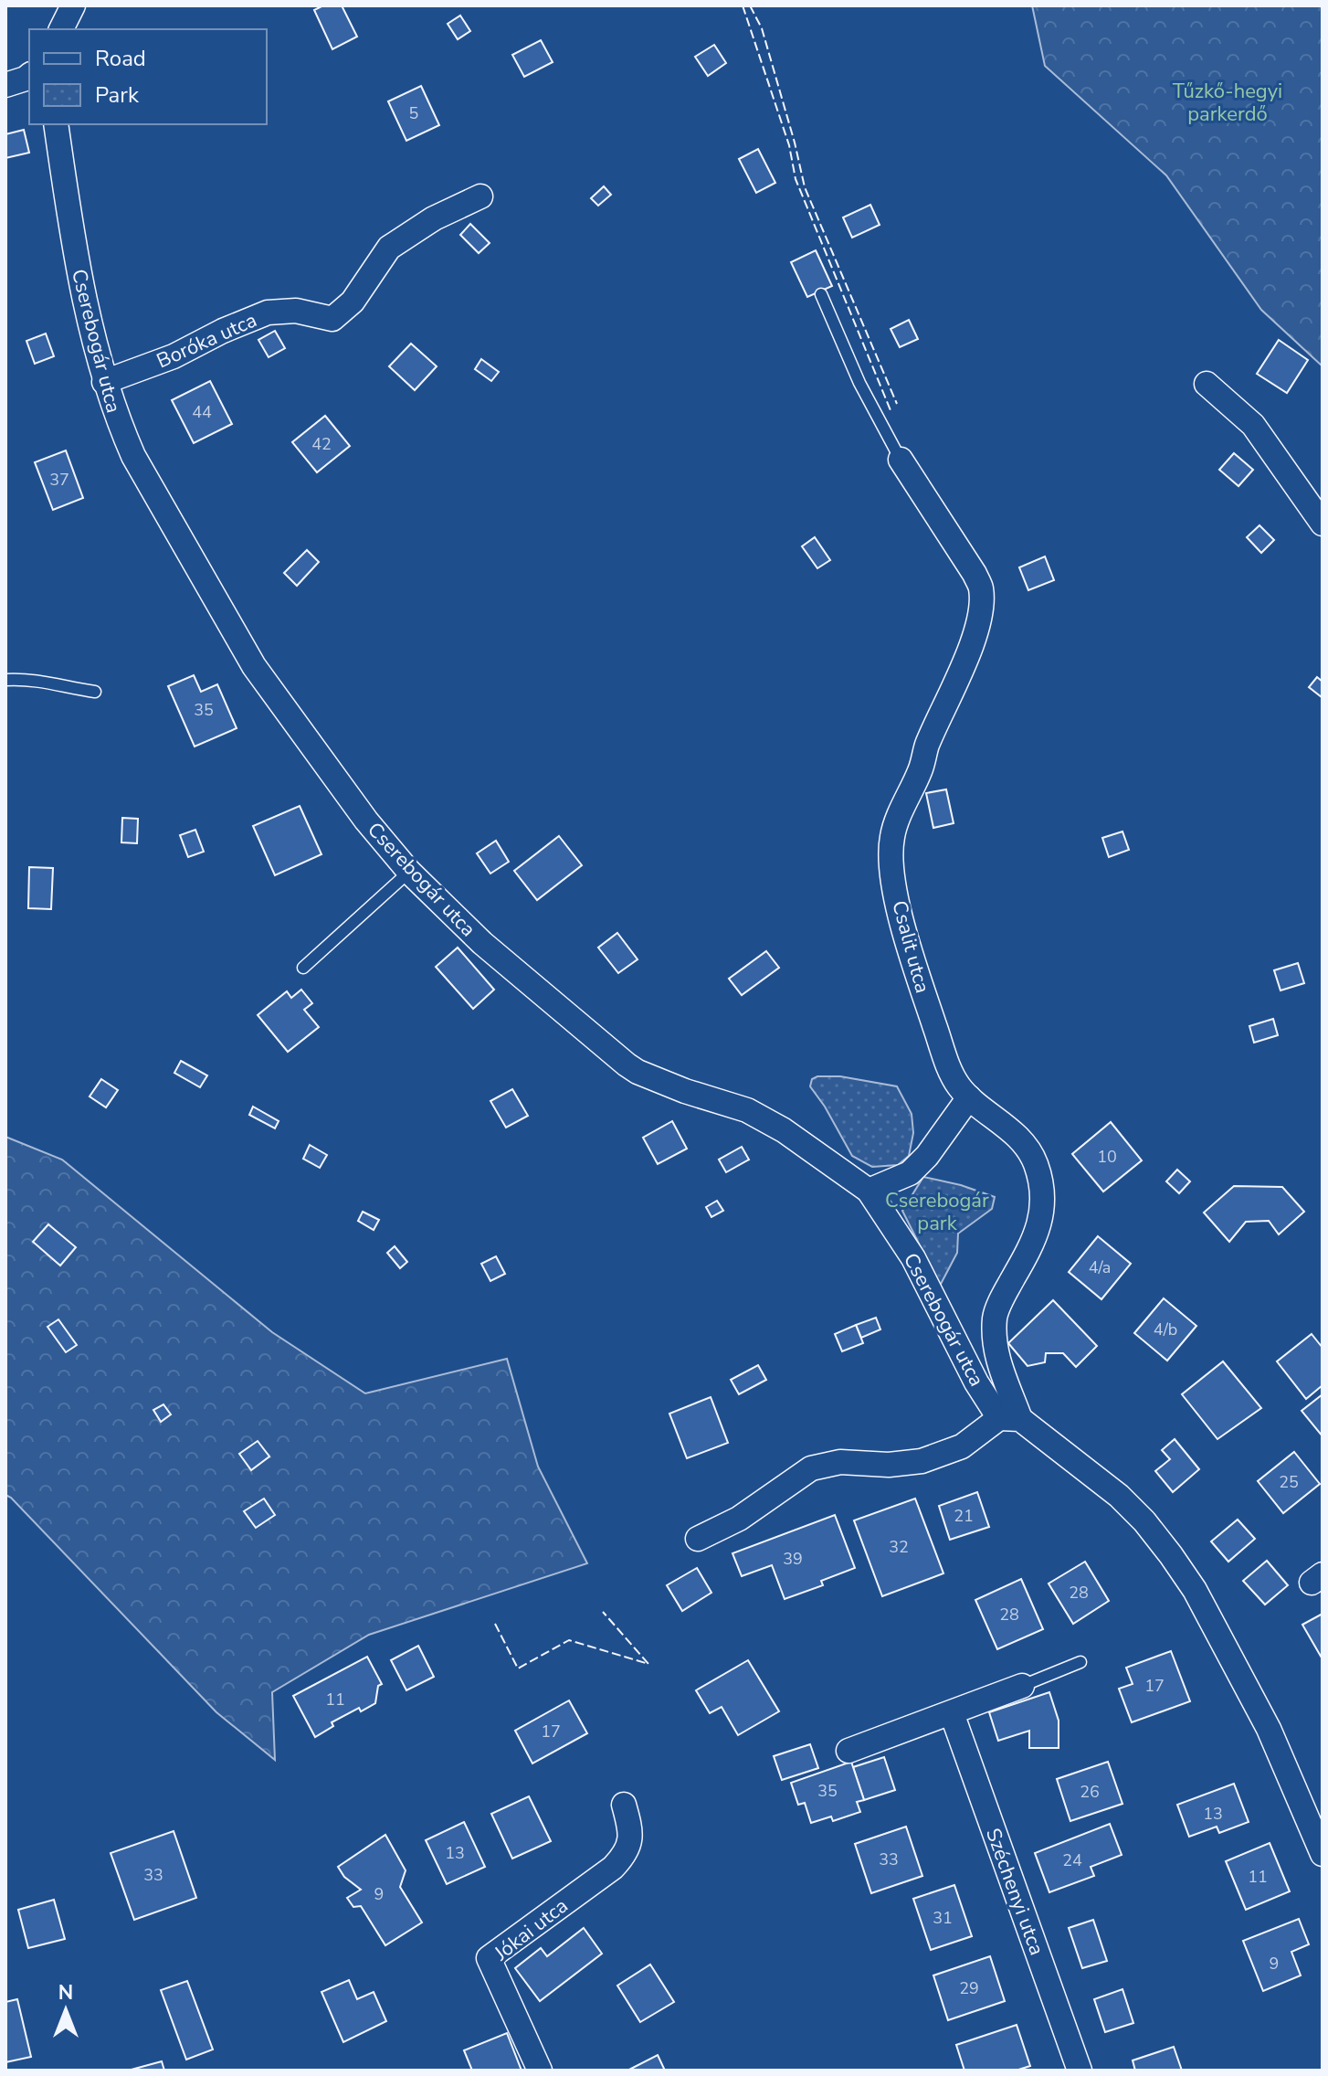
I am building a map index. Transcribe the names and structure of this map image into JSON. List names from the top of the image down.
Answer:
{
  "streets": {
    "street": [
      "Boróka utca",
      "Cserebogár utca",
      "Csalit utca",
      "Széchenyi utca",
      "Jókai utca"
    ]
  },
  "crossings": [
    ["Boróka utca", "Cserebogár utca"],
    ["Cserebogár utca", "Csalit utca"]
  ],
  "parks": ["Tűzkő-hegyi parkerdő", "Cserebogár park"],
  "house_numbers": [
    "5",
    "44",
    "42",
    "37",
    "35",
    "10",
    "4/a",
    "4/b",
    "25",
    "21",
    "32",
    "39",
    "28",
    "28",
    "17",
    "11",
    "17",
    "35",
    "26",
    "13",
    "13",
    "33",
    "24",
    "33",
    "11",
    "9",
    "31",
    "9",
    "29"
  ],
  "legend": ["Road", "Park"],
  "north": "top"
}
